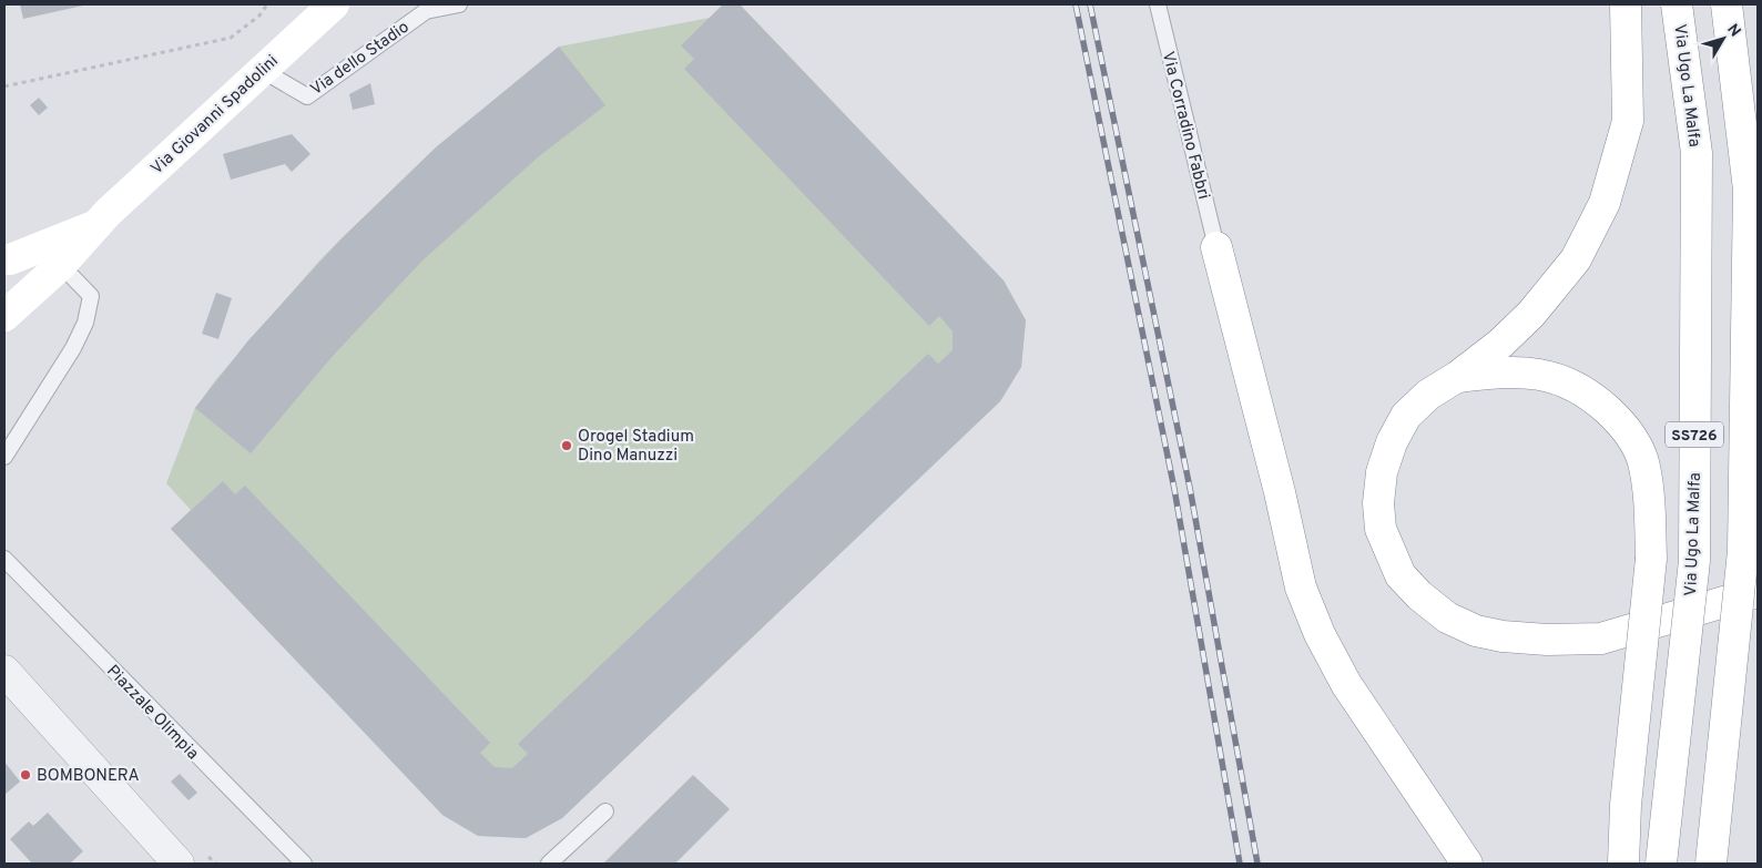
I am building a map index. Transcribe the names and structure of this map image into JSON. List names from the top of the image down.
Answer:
{
  "streets": {
    "main road": ["Via Ugo La Malfa", "Via Giovanni Spadolini", "SS726"],
    "lane": ["Via dello Stadio", "Via Corradino Fabbri", "Piazzale Olimpia"]
  },
  "crossings": [
    ["Via dello Stadio", "Via Giovanni Spadolini"]
  ],
  "places": ["Orogel Stadium Dino Manuzzi", "BOMBONERA"],
  "north": "top right"
}
